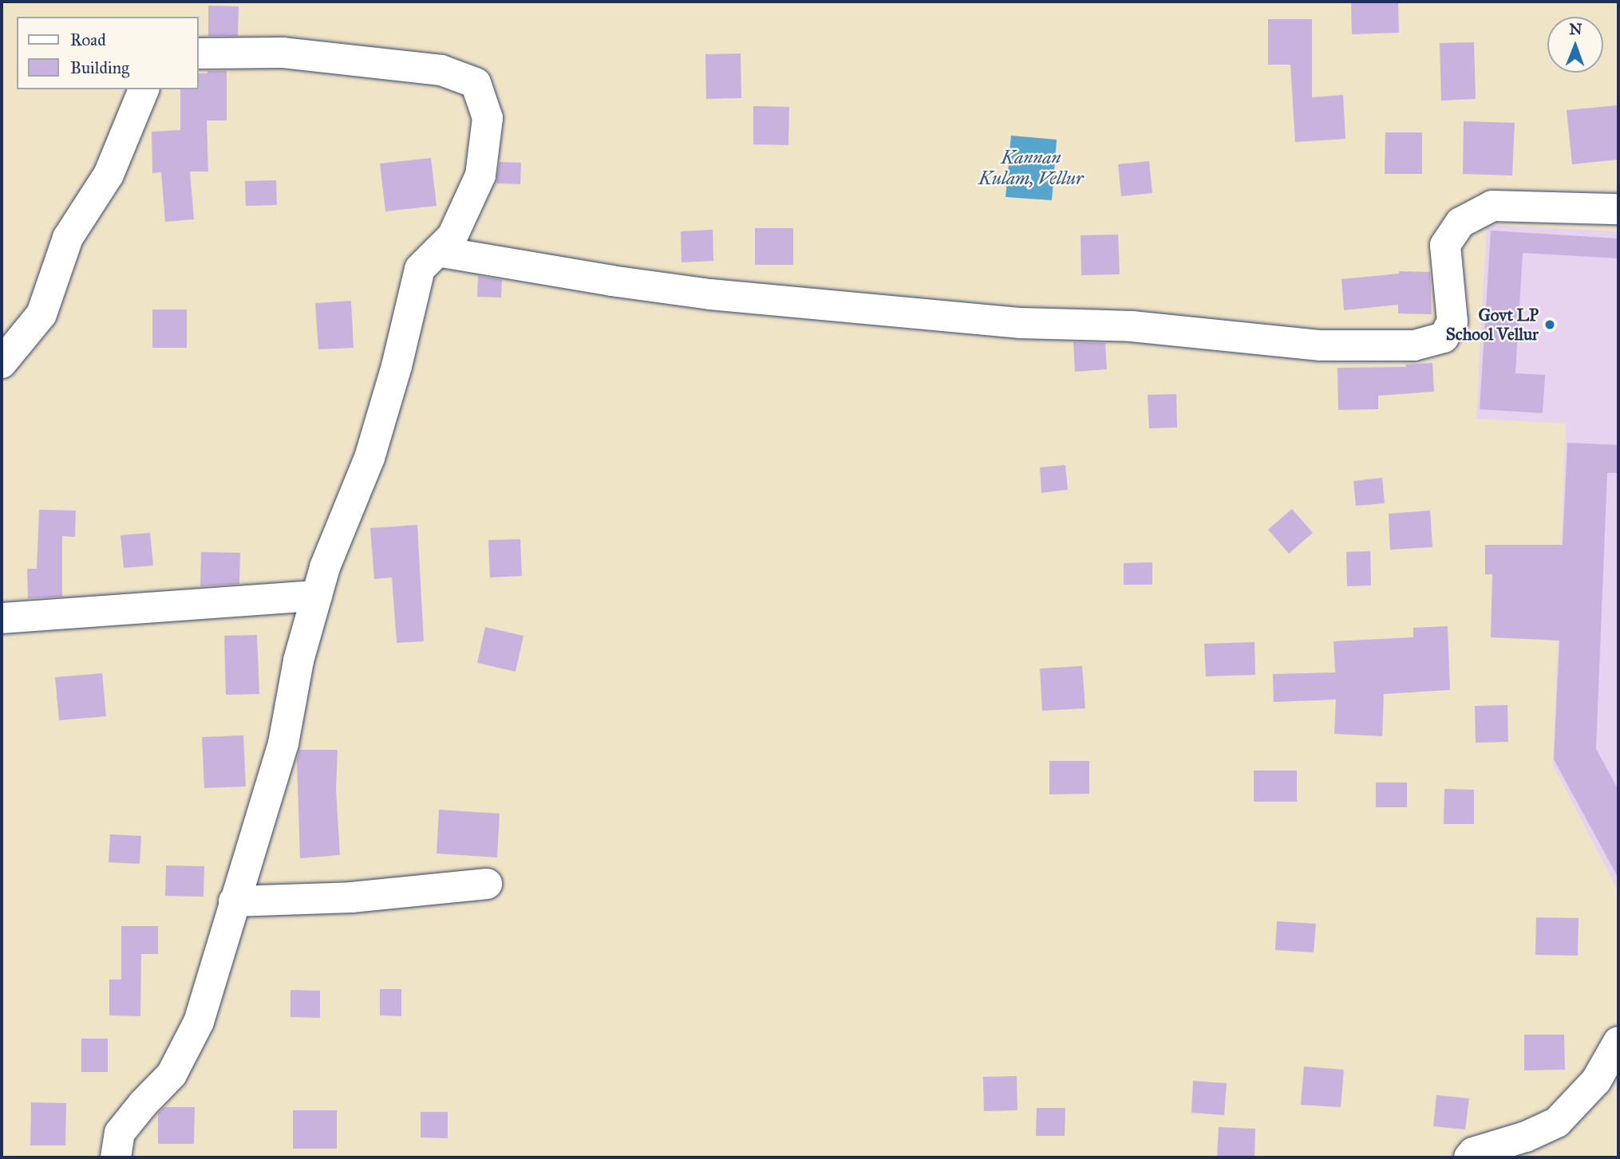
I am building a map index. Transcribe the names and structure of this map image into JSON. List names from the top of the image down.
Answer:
{
  "water": ["Kannan Kulam, Vellur"],
  "places": ["Govt LP School Vellur"],
  "legend": ["Road", "Building"],
  "north": "top"
}
